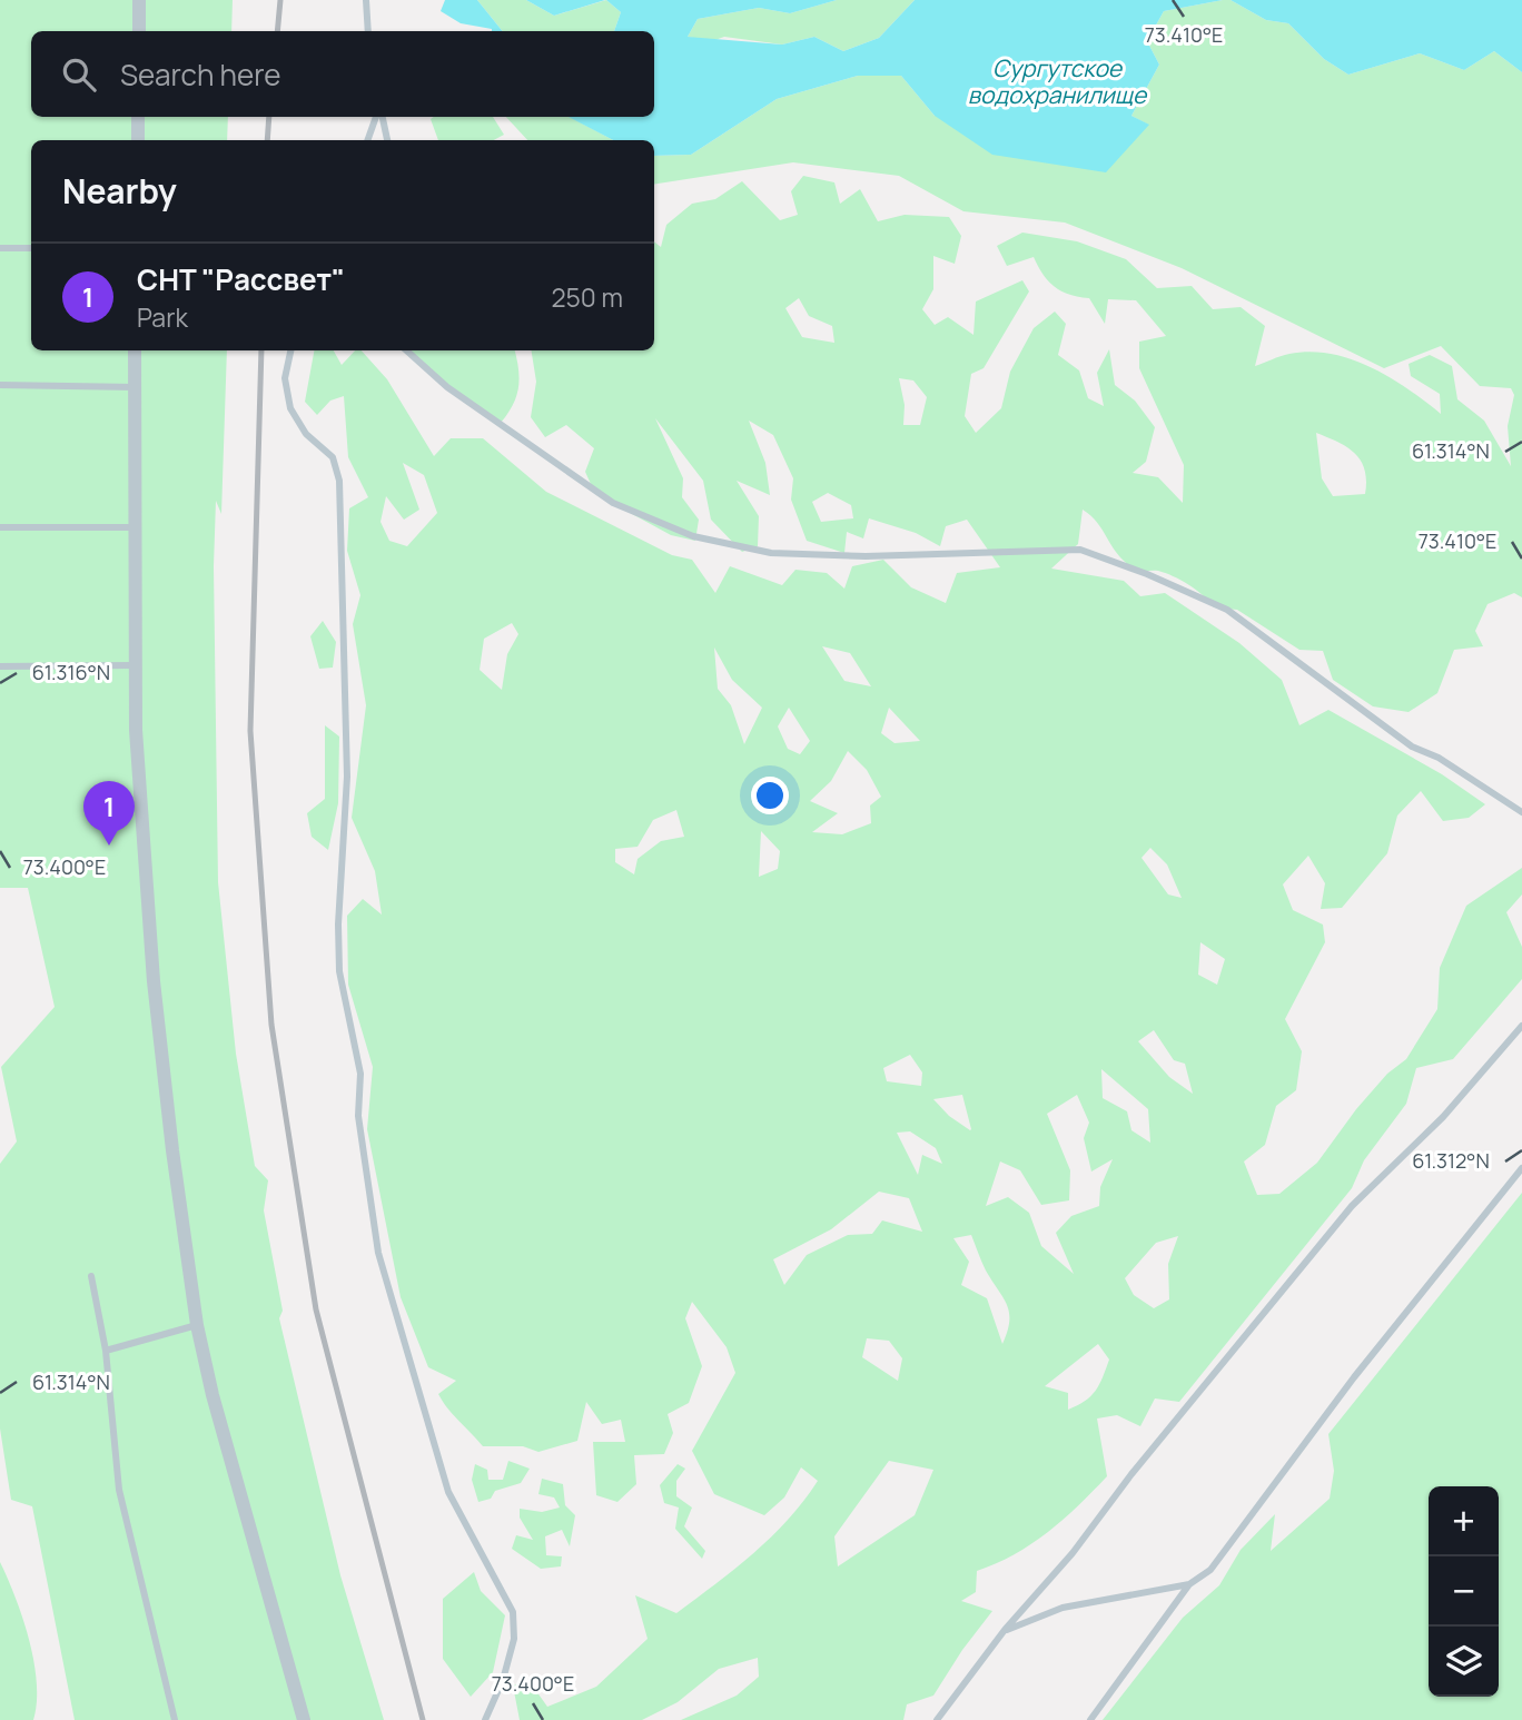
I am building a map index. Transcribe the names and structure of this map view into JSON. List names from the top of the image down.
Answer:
{
  "water": ["Сургутское водохранилище"],
  "page": {
    "search": "Search here",
    "heading": "Nearby",
    "list": [
      {
        "mark": "1",
        "name": "СНТ \"Рассвет\"",
        "note": "Park",
        "value": "250 m"
      }
    ],
    "pins": "1",
    "map_buttons": ["+", "−"]
  },
  "coordinates": [
    "73.410°E",
    "61.314°N",
    "61.316°N",
    "73.400°E",
    "61.312°N"
  ]
}
